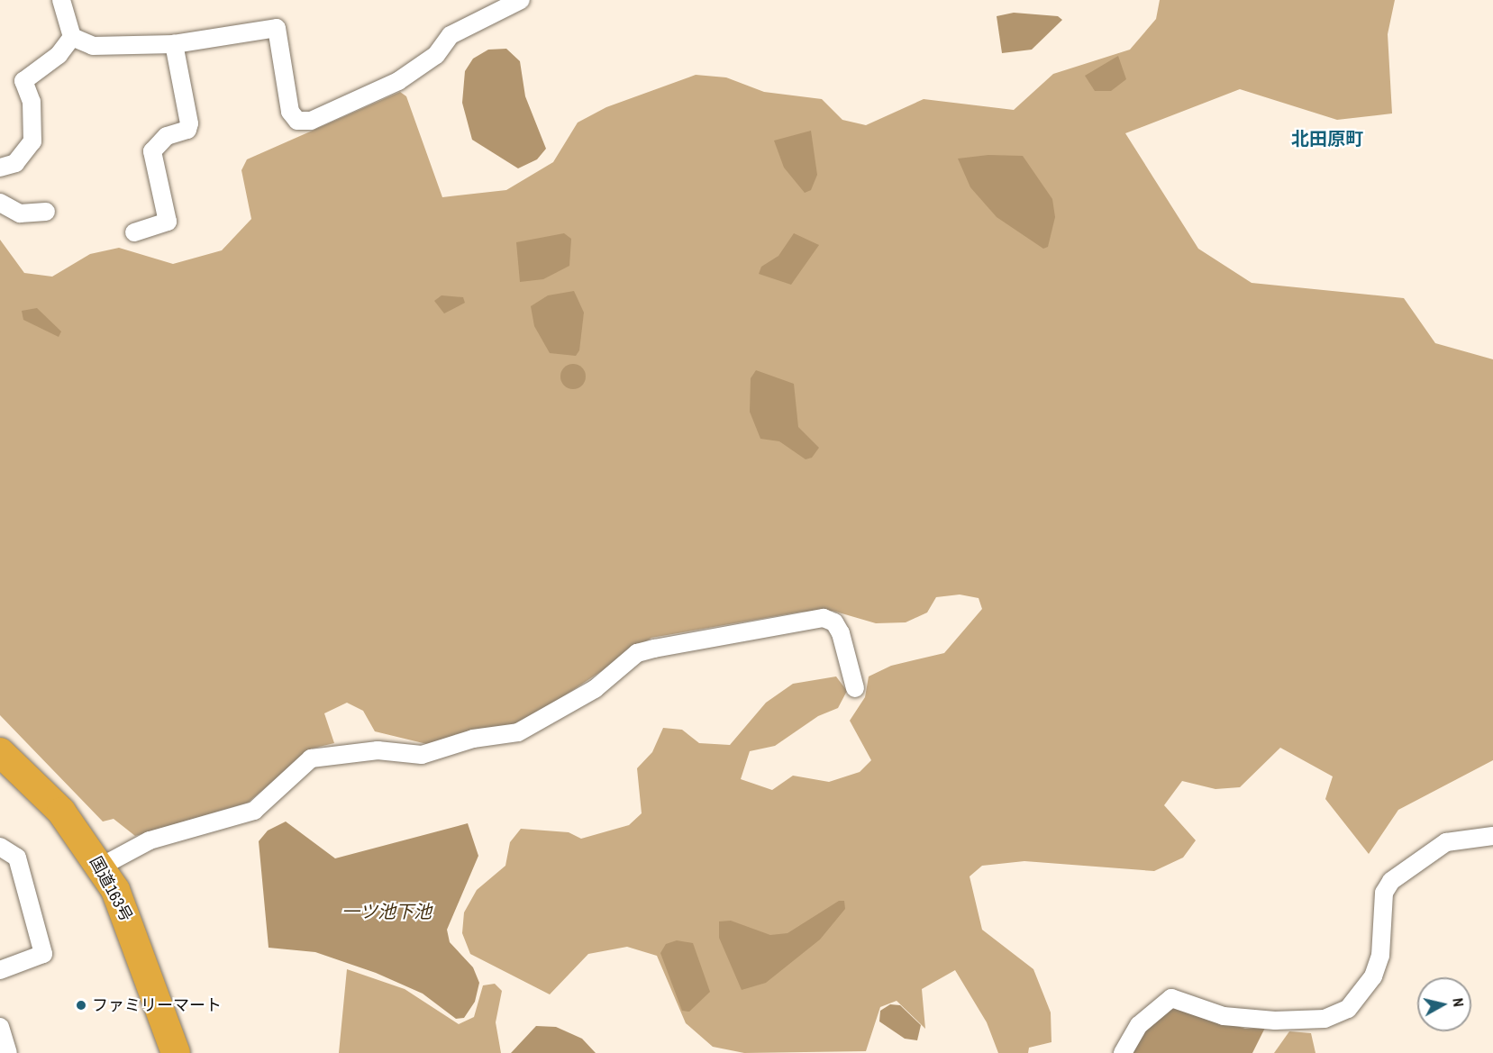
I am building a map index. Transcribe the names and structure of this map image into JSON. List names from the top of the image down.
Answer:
{
  "streets": {
    "highway": ["国道163号"]
  },
  "districts": ["北田原町"],
  "water": ["一ツ池下池"],
  "places": ["ファミリーマート"],
  "north": "right"
}
